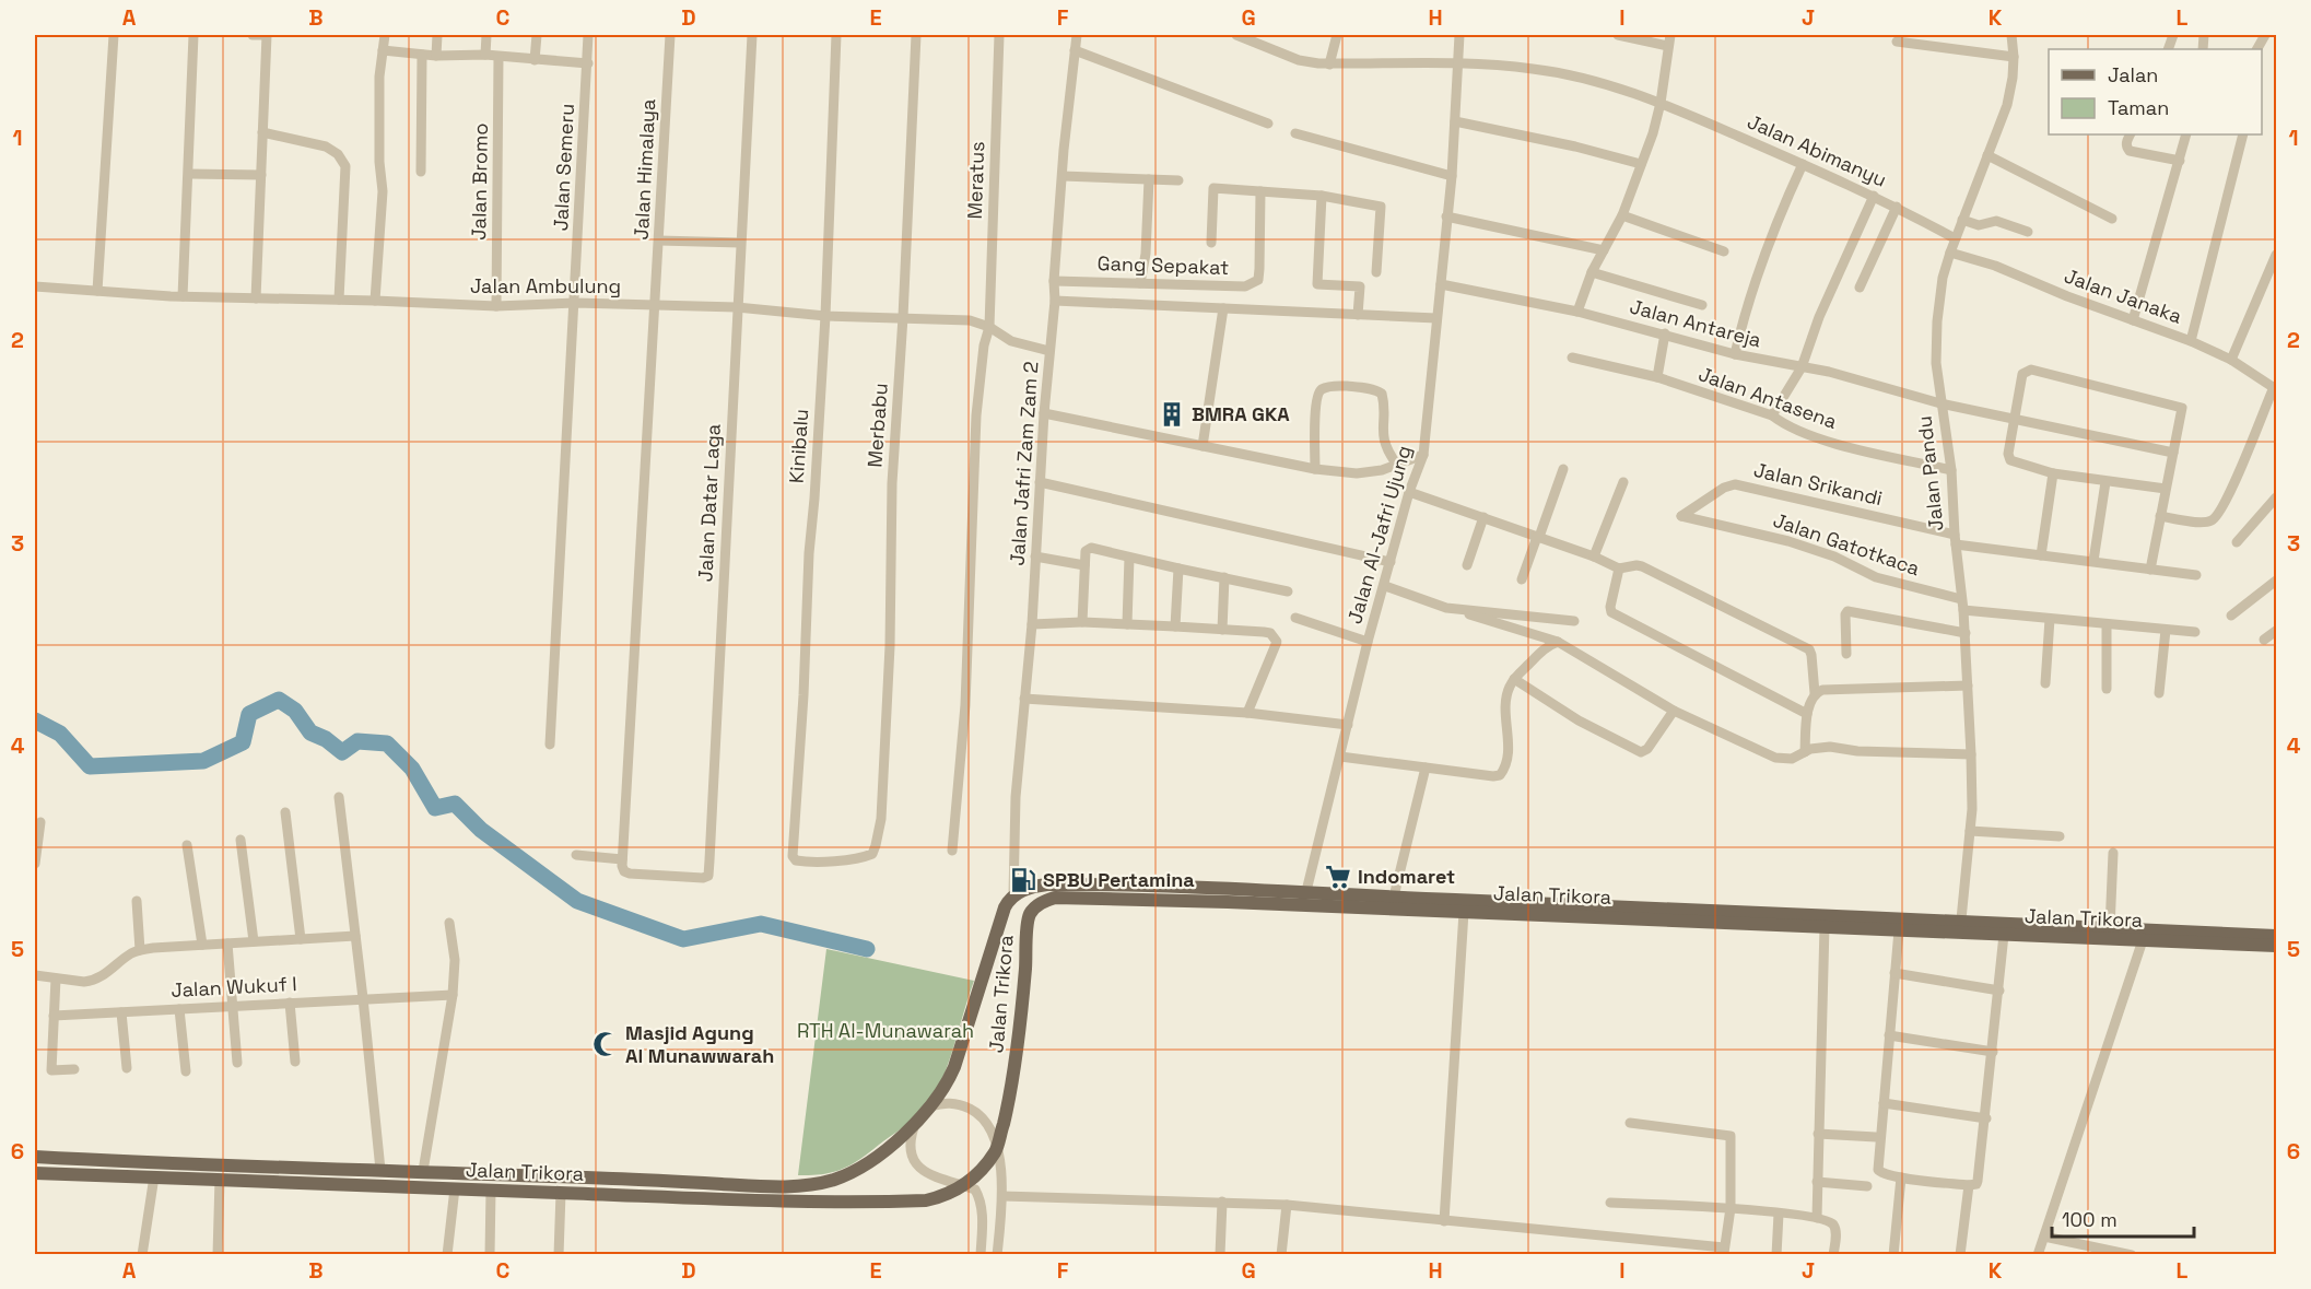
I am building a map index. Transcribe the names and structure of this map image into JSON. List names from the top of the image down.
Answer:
{
  "streets": {
    "main road": ["Jalan Trikora"],
    "street": [
      "Jalan Abimanyu",
      "Jalan Semeru",
      "Jalan Himalaya",
      "Meratus",
      "Jalan Bromo",
      "Gang Sepakat",
      "Jalan Ambulung",
      "Jalan Janaka",
      "Jalan Antareja",
      "Jalan Antasena",
      "Merbabu",
      "Kinibalu",
      "Jalan Jafri Zam Zam 2",
      "Jalan Pandu",
      "Jalan Srikandi",
      "Jalan Datar Laga",
      "Jalan Al-Jafri Ujung",
      "Jalan Gatotkaca",
      "Jalan Wukuf I"
    ]
  },
  "crossings": [
    ["Jalan Abimanyu", "Jalan Pandu"],
    ["Jalan Abimanyu", "Jalan Al-Jafri Ujung"],
    ["Jalan Semeru", "Jalan Ambulung"],
    ["Jalan Himalaya", "Jalan Ambulung"],
    ["Jalan Himalaya", "Jalan Datar Laga"],
    ["Meratus", "Jalan Ambulung"],
    ["Jalan Bromo", "Jalan Ambulung"],
    ["Gang Sepakat", "Jalan Jafri Zam Zam 2"],
    ["Jalan Ambulung", "Merbabu"],
    ["Jalan Ambulung", "Kinibalu"],
    ["Jalan Ambulung", "Jalan Jafri Zam Zam 2"],
    ["Jalan Ambulung", "Jalan Datar Laga"],
    ["Jalan Janaka", "Jalan Pandu"],
    ["Jalan Antareja", "Jalan Pandu"],
    ["Jalan Antareja", "Jalan Al-Jafri Ujung"],
    ["Jalan Antasena", "Jalan Pandu"],
    ["Merbabu", "Kinibalu"],
    ["Jalan Jafri Zam Zam 2", "Jalan Trikora"],
    ["Jalan Pandu", "Jalan Srikandi"],
    ["Jalan Pandu", "Jalan Gatotkaca"],
    ["Jalan Pandu", "Jalan Trikora"],
    ["Jalan Srikandi", "Jalan Gatotkaca"],
    ["Jalan Al-Jafri Ujung", "Jalan Trikora"]
  ],
  "parks": ["RTH Al-Munawarah"],
  "places": {
    "building": ["BMRA GKA"],
    "supermarket": ["Indomaret"],
    "fuel station": ["SPBU Pertamina"],
    "mosque": ["Masjid Agung Al Munawwarah"]
  },
  "legend": ["Jalan", "Taman"],
  "scale_bar": "100 m",
  "grid": {
    "columns": [
      "A",
      "B",
      "C",
      "D",
      "E",
      "F",
      "G",
      "H",
      "I",
      "J",
      "K",
      "L"
    ],
    "rows": [
      "1",
      "2",
      "3",
      "4",
      "5",
      "6"
    ]
  }
}
